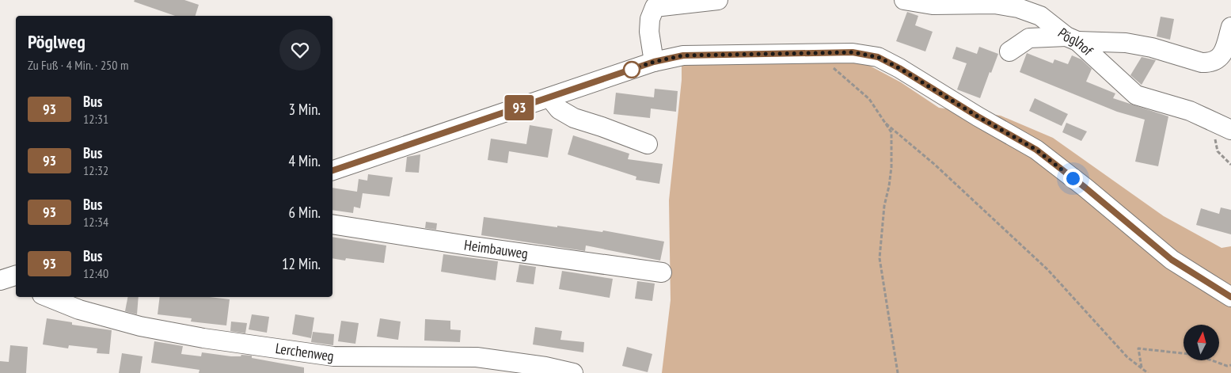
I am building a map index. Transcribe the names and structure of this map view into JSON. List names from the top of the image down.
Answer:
{
  "streets": {
    "street": ["Pöglhof", "Heimbauweg", "Lerchenweg"]
  },
  "lines": ["bus line 93"],
  "north": "top",
  "page": {
    "on_map": "93",
    "heading": ["Pöglweg", "Zu Fuß · 4 Min. · 250 m"],
    "list": [
      {
        "mark": "93",
        "name": "Bus",
        "note": "12:31",
        "value": "3 Min."
      },
      {
        "mark": "93",
        "name": "Bus",
        "note": "12:32",
        "value": "4 Min."
      },
      {
        "mark": "93",
        "name": "Bus",
        "note": "12:34",
        "value": "6 Min."
      },
      {
        "mark": "93",
        "name": "Bus",
        "note": "12:40",
        "value": "12 Min."
      }
    ]
  }
}
